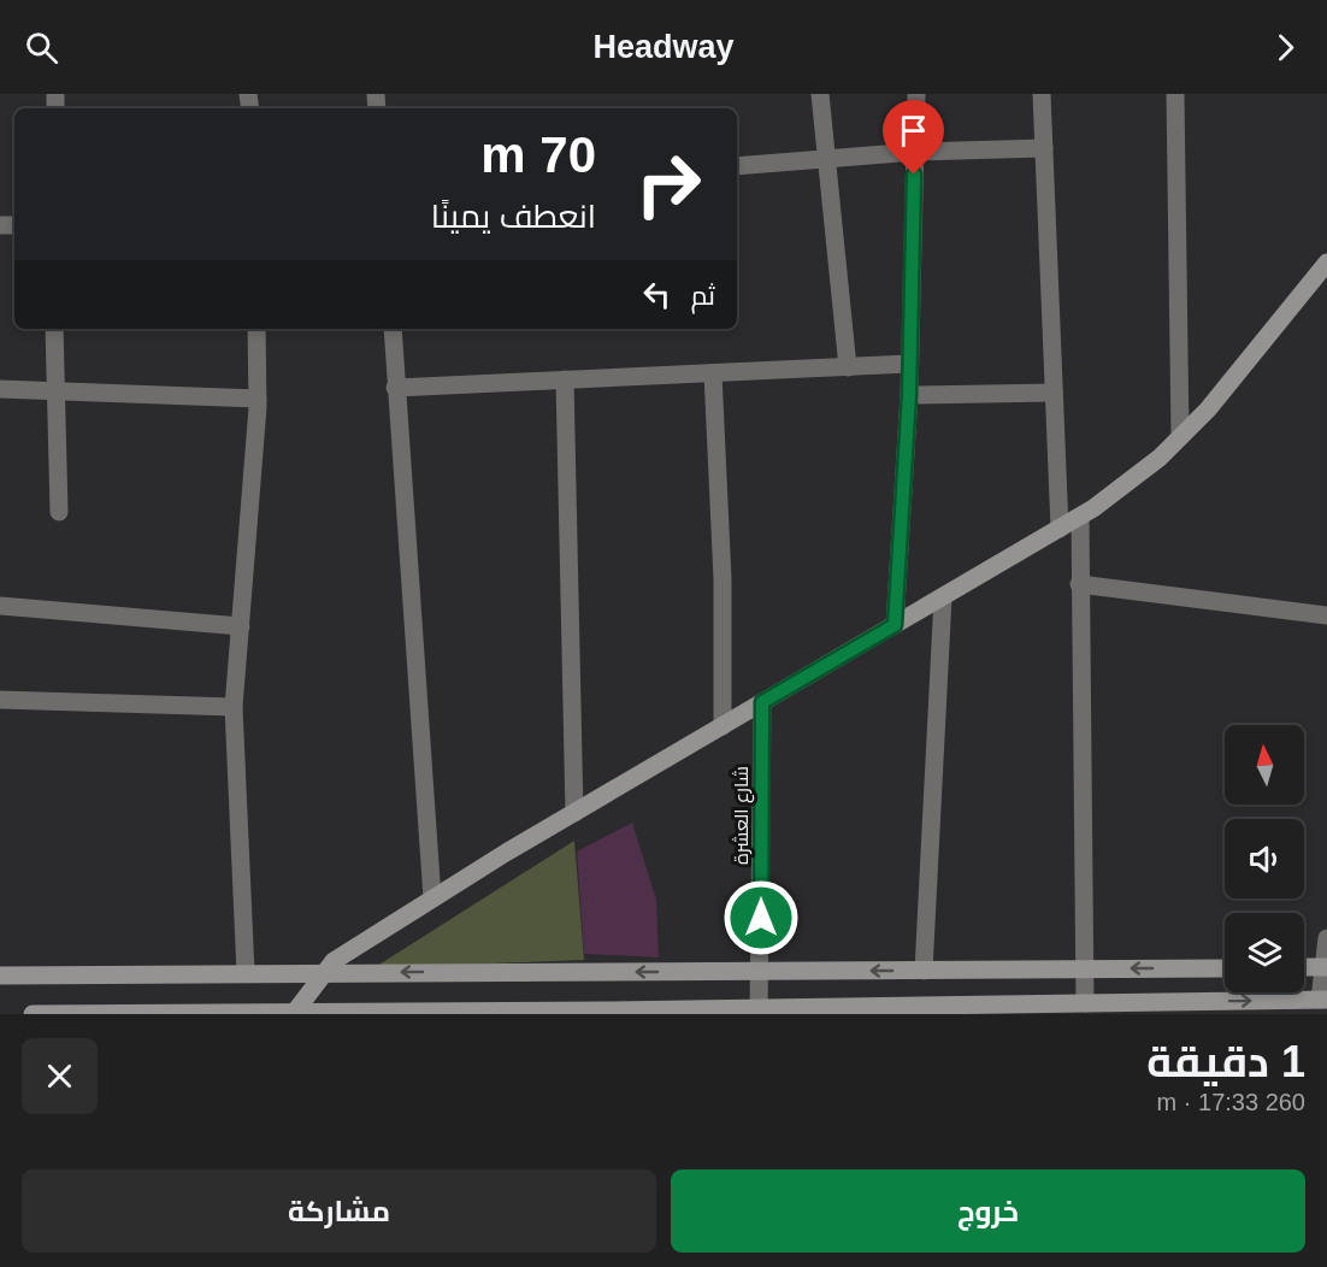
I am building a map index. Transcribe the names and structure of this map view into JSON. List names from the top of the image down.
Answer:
{
  "streets": {
    "street": ["شارع العشرة"]
  },
  "north": "top",
  "page": {
    "header": "Headway",
    "turn": ["70 m", "انعطف يمينًا"],
    "then": "ثم",
    "heading": ["1 دقيقة", "260 m · 17:33"],
    "buttons": ["خروج", "مشاركة"]
  }
}
